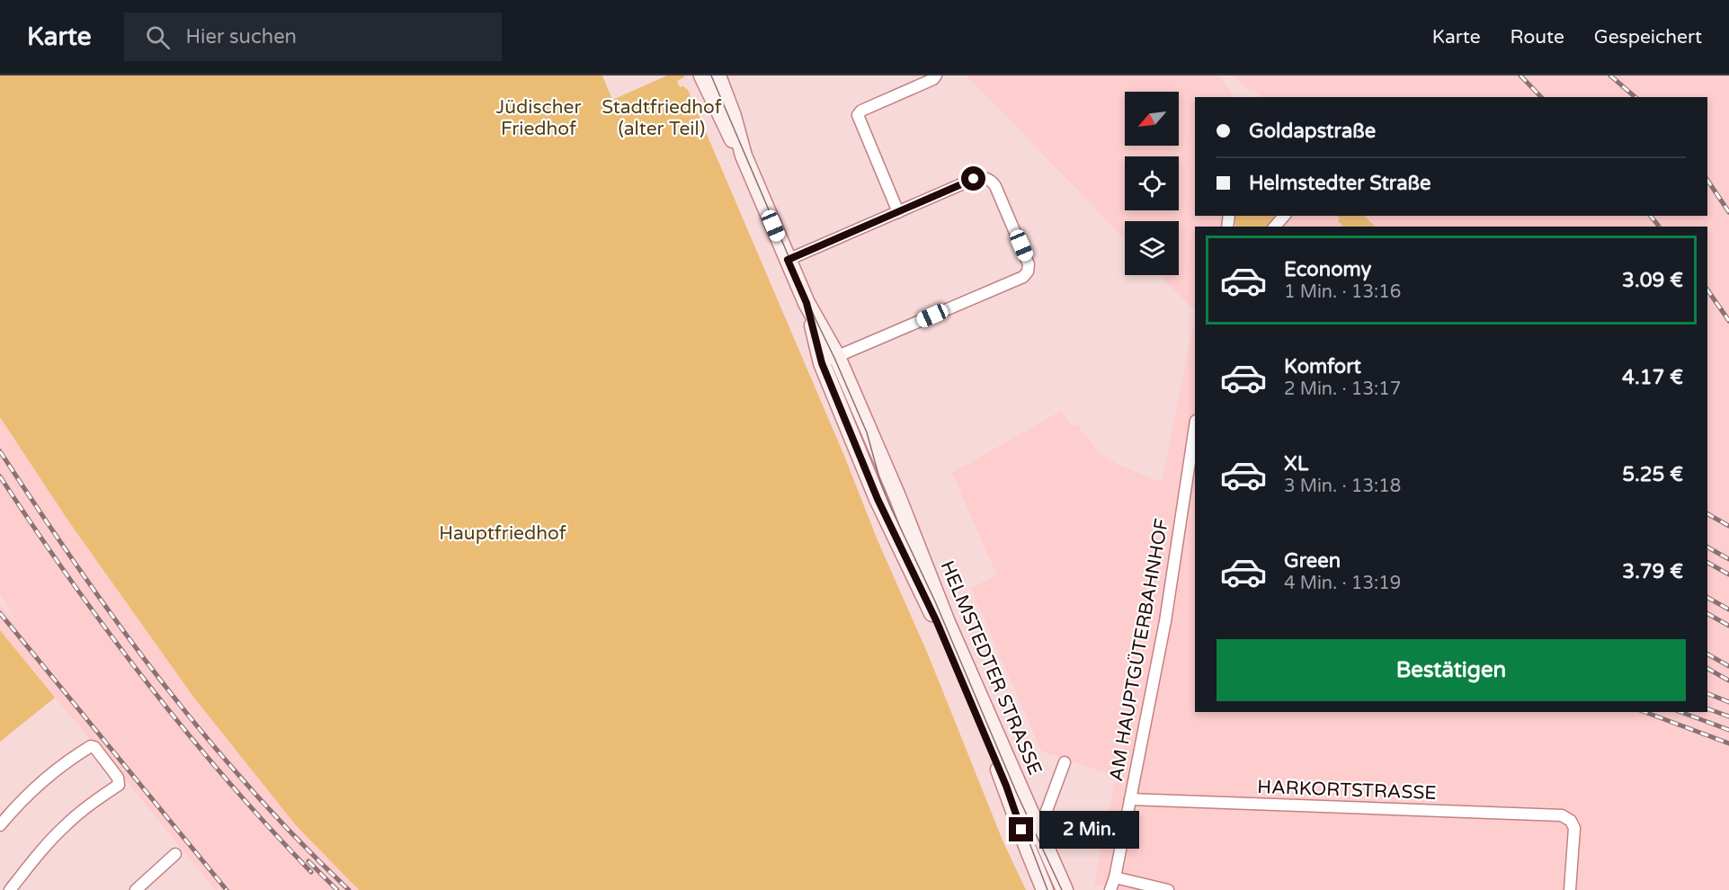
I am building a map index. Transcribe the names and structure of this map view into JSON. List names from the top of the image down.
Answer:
{
  "streets": {
    "main road": ["HELMSTEDTER STRASSE"],
    "street": ["AM HAUPTGÜTERBAHNHOF", "HARKORTSTRASSE"]
  },
  "crossings": [
    ["AM HAUPTGÜTERBAHNHOF", "HARKORTSTRASSE"]
  ],
  "parks": ["Jüdischer Friedhof", "Stadtfriedhof (alter Teil)", "Hauptfriedhof"],
  "north": "bottom left",
  "page": {
    "header": "Karte",
    "search": "Hier suchen",
    "nav": ["Karte", "Route", "Gespeichert"],
    "banner": ["Goldapstraße", "Helmstedter Straße"],
    "list": [
      {
        "name": "Economy",
        "note": "1 Min. · 13:16",
        "value": "3.09 €"
      },
      {
        "name": "Komfort",
        "note": "2 Min. · 13:17",
        "value": "4.17 €"
      },
      {
        "name": "XL",
        "note": "3 Min. · 13:18",
        "value": "5.25 €"
      },
      {
        "name": "Green",
        "note": "4 Min. · 13:19",
        "value": "3.79 €"
      }
    ],
    "buttons": "Bestätigen",
    "bubble": "2 Min."
  }
}
